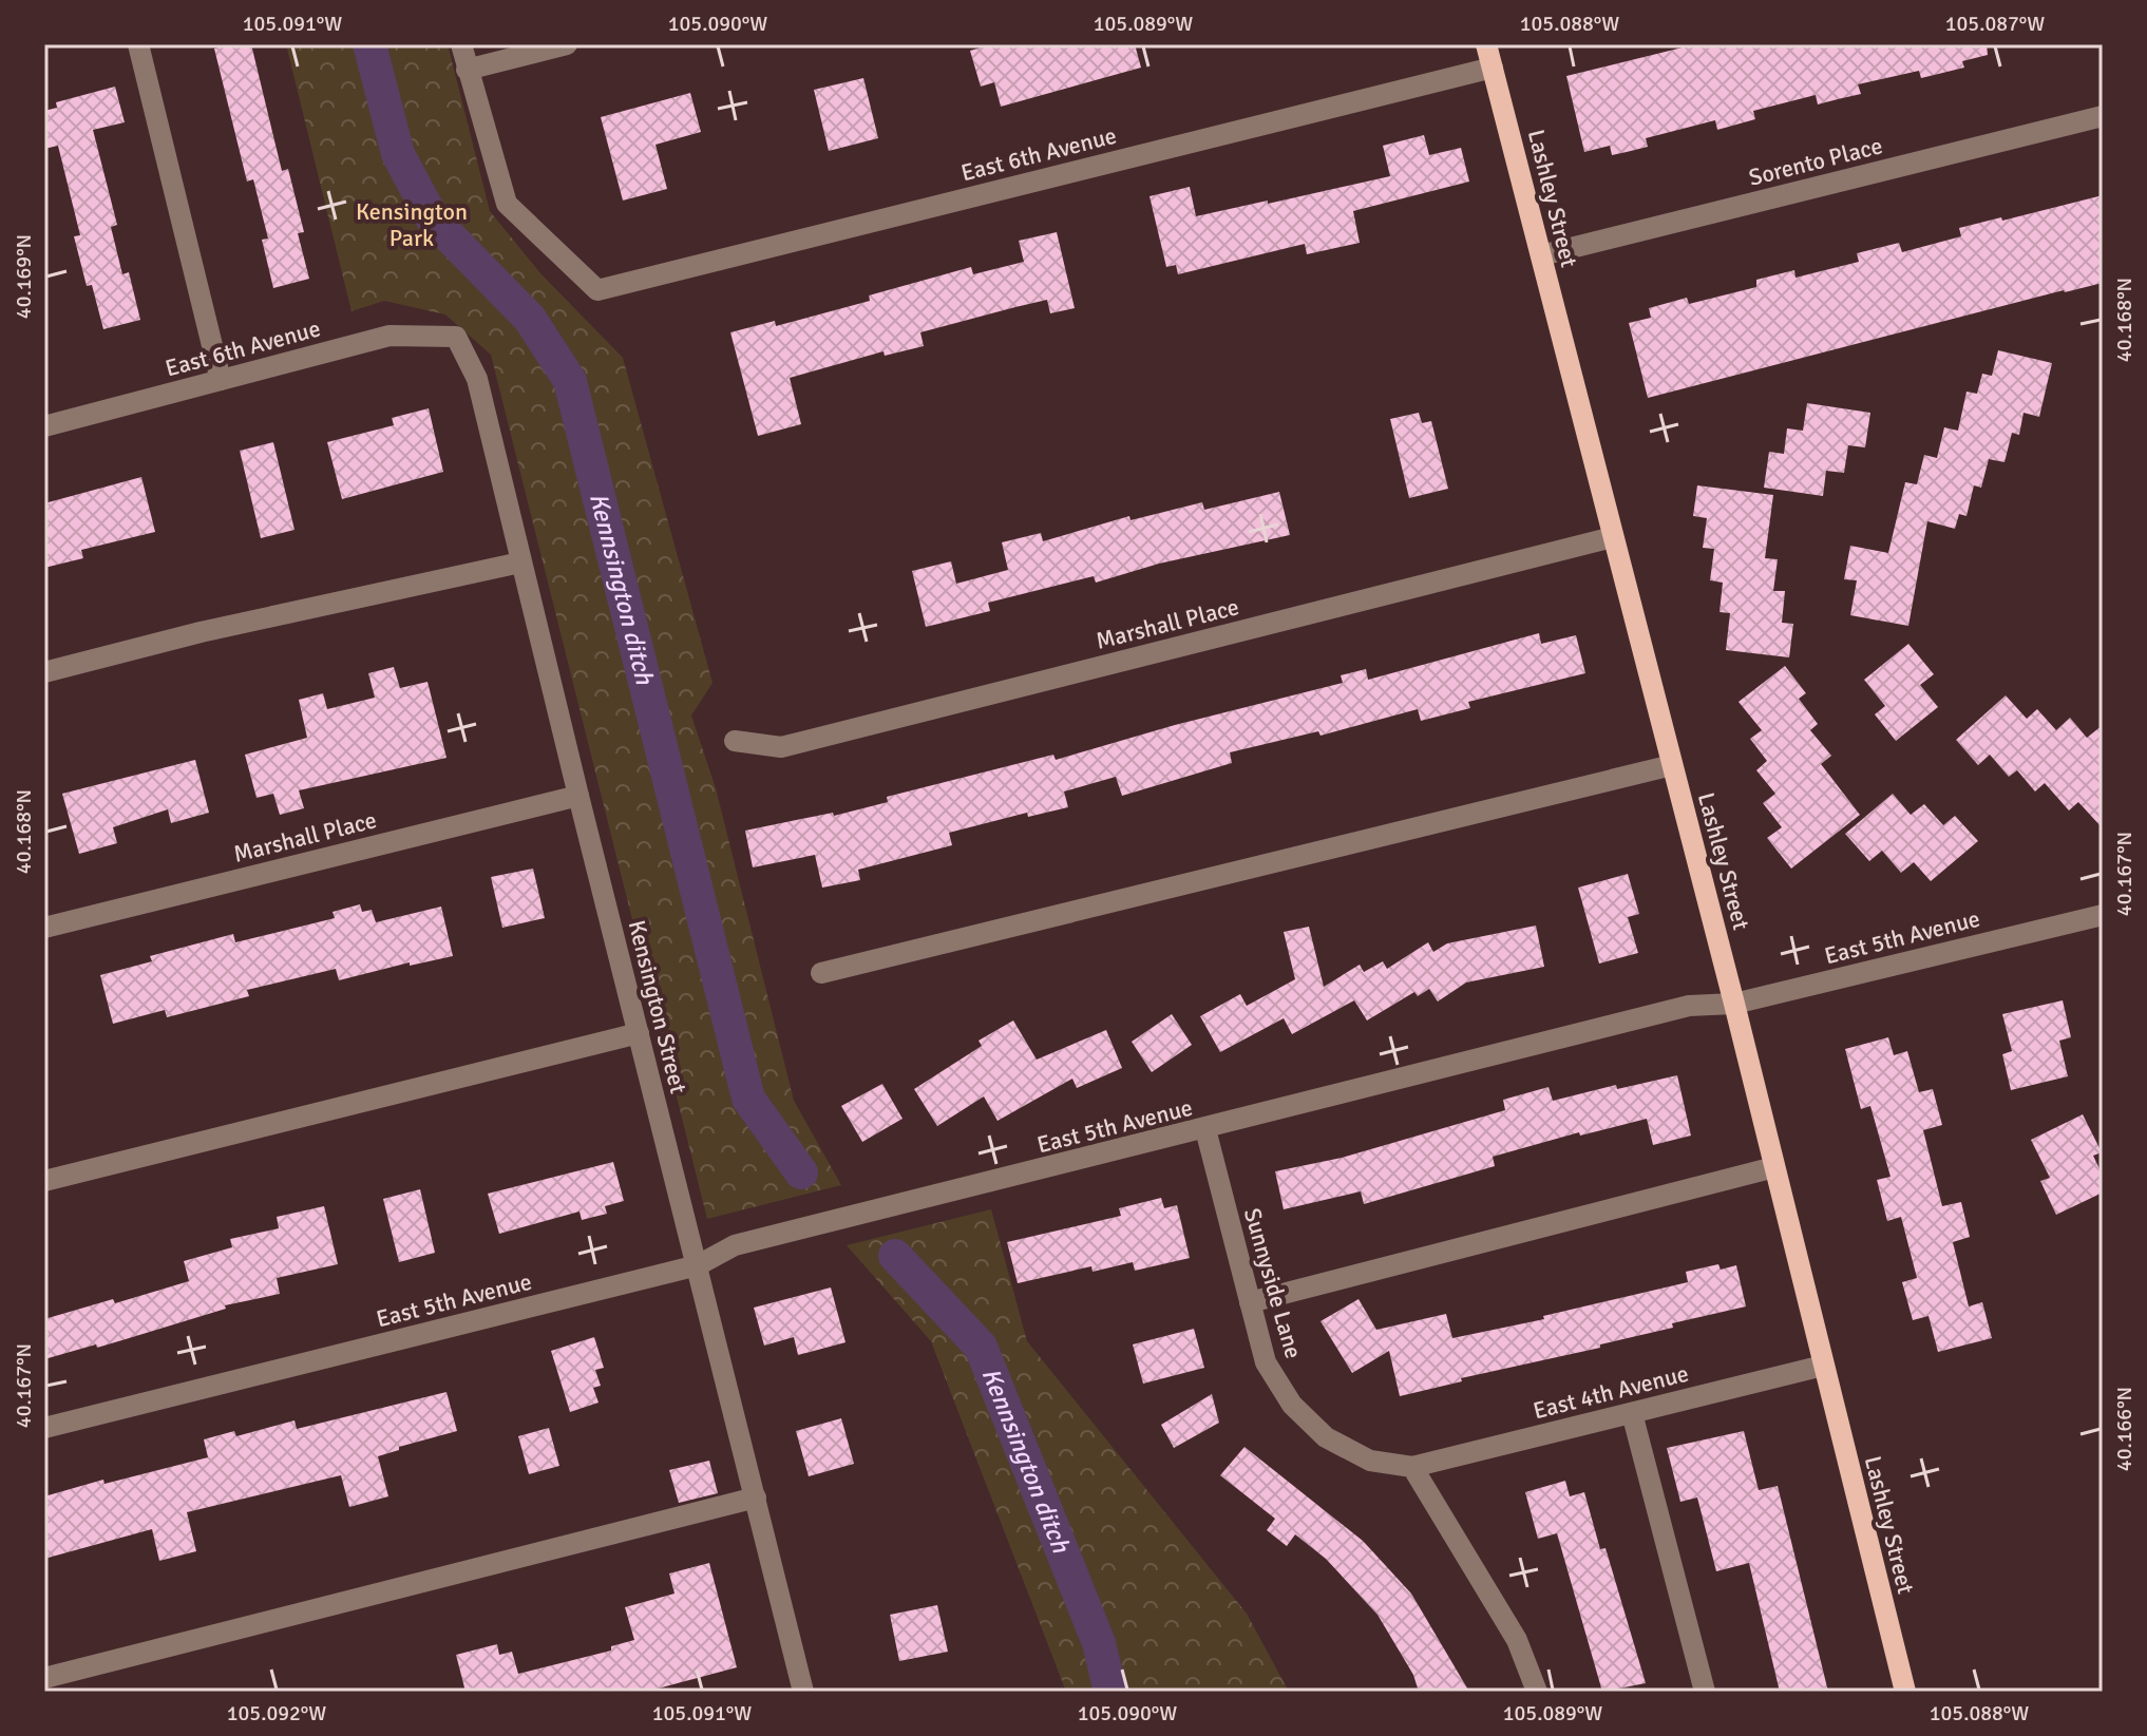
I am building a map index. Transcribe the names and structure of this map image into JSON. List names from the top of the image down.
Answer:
{
  "streets": {
    "main road": ["Lashley Street"],
    "street": [
      "East 6th Avenue",
      "Sorento Place",
      "Marshall Place",
      "East 5th Avenue",
      "Kensington Street",
      "Sunnyside Lane",
      "East 4th Avenue"
    ]
  },
  "crossings": [
    ["East 6th Avenue", "Lashley Street"],
    ["East 6th Avenue", "Kensington Street"],
    ["Sorento Place", "Lashley Street"],
    ["Lashley Street", "Marshall Place"],
    ["Lashley Street", "East 5th Avenue"],
    ["Lashley Street", "East 4th Avenue"],
    ["Marshall Place", "Kensington Street"],
    ["East 5th Avenue", "Kensington Street"],
    ["East 5th Avenue", "Sunnyside Lane"],
    ["Sunnyside Lane", "East 4th Avenue"]
  ],
  "water": ["Kennsington ditch"],
  "parks": ["Kensington Park"],
  "coordinates": [
    "105.091°W",
    "105.090°W",
    "105.089°W",
    "105.088°W",
    "105.087°W",
    "40.169°N",
    "40.168°N",
    "40.167°N",
    "40.166°N",
    "105.092°W"
  ]
}
